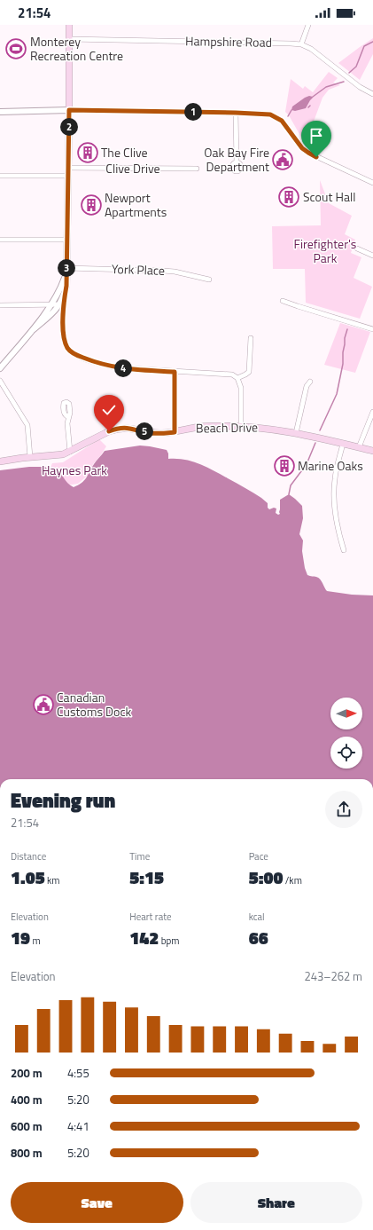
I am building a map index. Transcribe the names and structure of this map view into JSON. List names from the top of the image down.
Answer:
{
  "streets": {
    "main road": ["Beach Drive"],
    "street": ["Hampshire Road", "Clive Drive", "York Place"]
  },
  "parks": ["Firefighter's Park", "Haynes Park"],
  "places": {
    "sports": ["Monterey Recreation Centre"],
    "building": [
      "The Clive",
      "Scout Hall",
      "Newport Apartments",
      "Marine Oaks"
    ],
    "public building": ["Oak Bay Fire Department", "Canadian Customs Dock"]
  },
  "north": "right",
  "page": {
    "status": "21:54",
    "pins": [
      "1",
      "2",
      "3",
      "4",
      "5"
    ],
    "heading": ["Evening run", "21:54"],
    "stats": [
      ["Distance", "1.05 km"],
      ["Time", "5:15"],
      ["Pace", "5:00 /km"],
      ["Elevation", "19 m"],
      ["Heart rate", "142 bpm"],
      ["kcal", "66"]
    ],
    "chart": ["Elevation", "243–262 m"],
    "list": [
      {
        "name": "200 m",
        "note": "4:55"
      },
      {
        "name": "400 m",
        "note": "5:20"
      },
      {
        "name": "600 m",
        "note": "4:41"
      },
      {
        "name": "800 m",
        "note": "5:20"
      }
    ],
    "buttons": ["Save", "Share"]
  }
}
